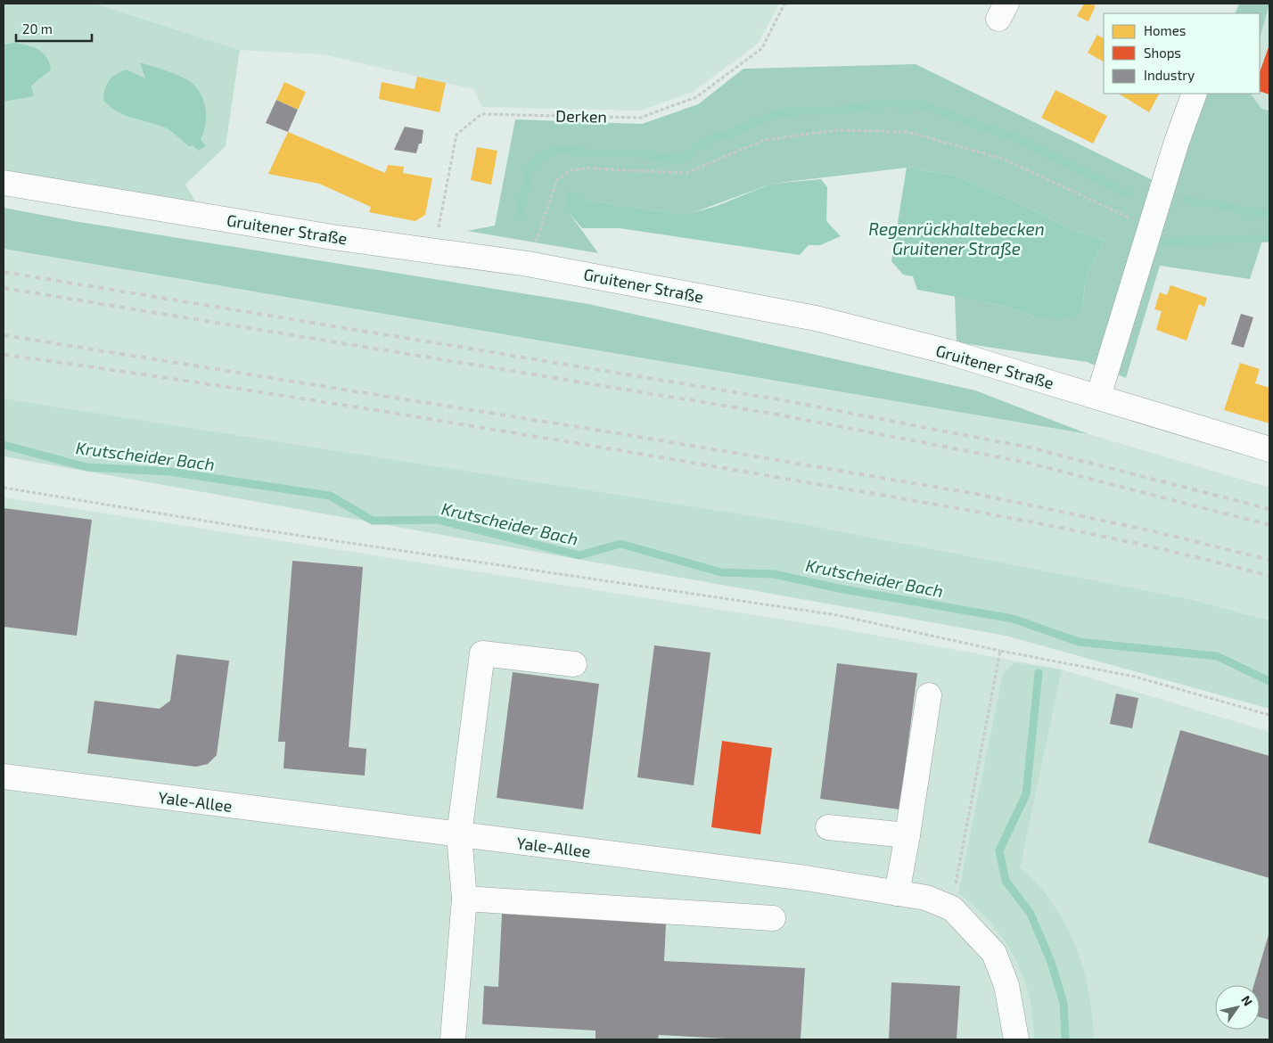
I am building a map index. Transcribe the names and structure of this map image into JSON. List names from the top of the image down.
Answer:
{
  "streets": {
    "street": ["Gruitener Straße", "Yale-Allee"],
    "path": ["Derken"]
  },
  "crossings": [
    ["Derken", "Gruitener Straße"]
  ],
  "water": ["Regenrückhaltebecken Gruitener Straße", "Krutscheider Bach"],
  "legend": ["Homes", "Shops", "Industry"],
  "scale_bar": "20 m",
  "north": "top right"
}
